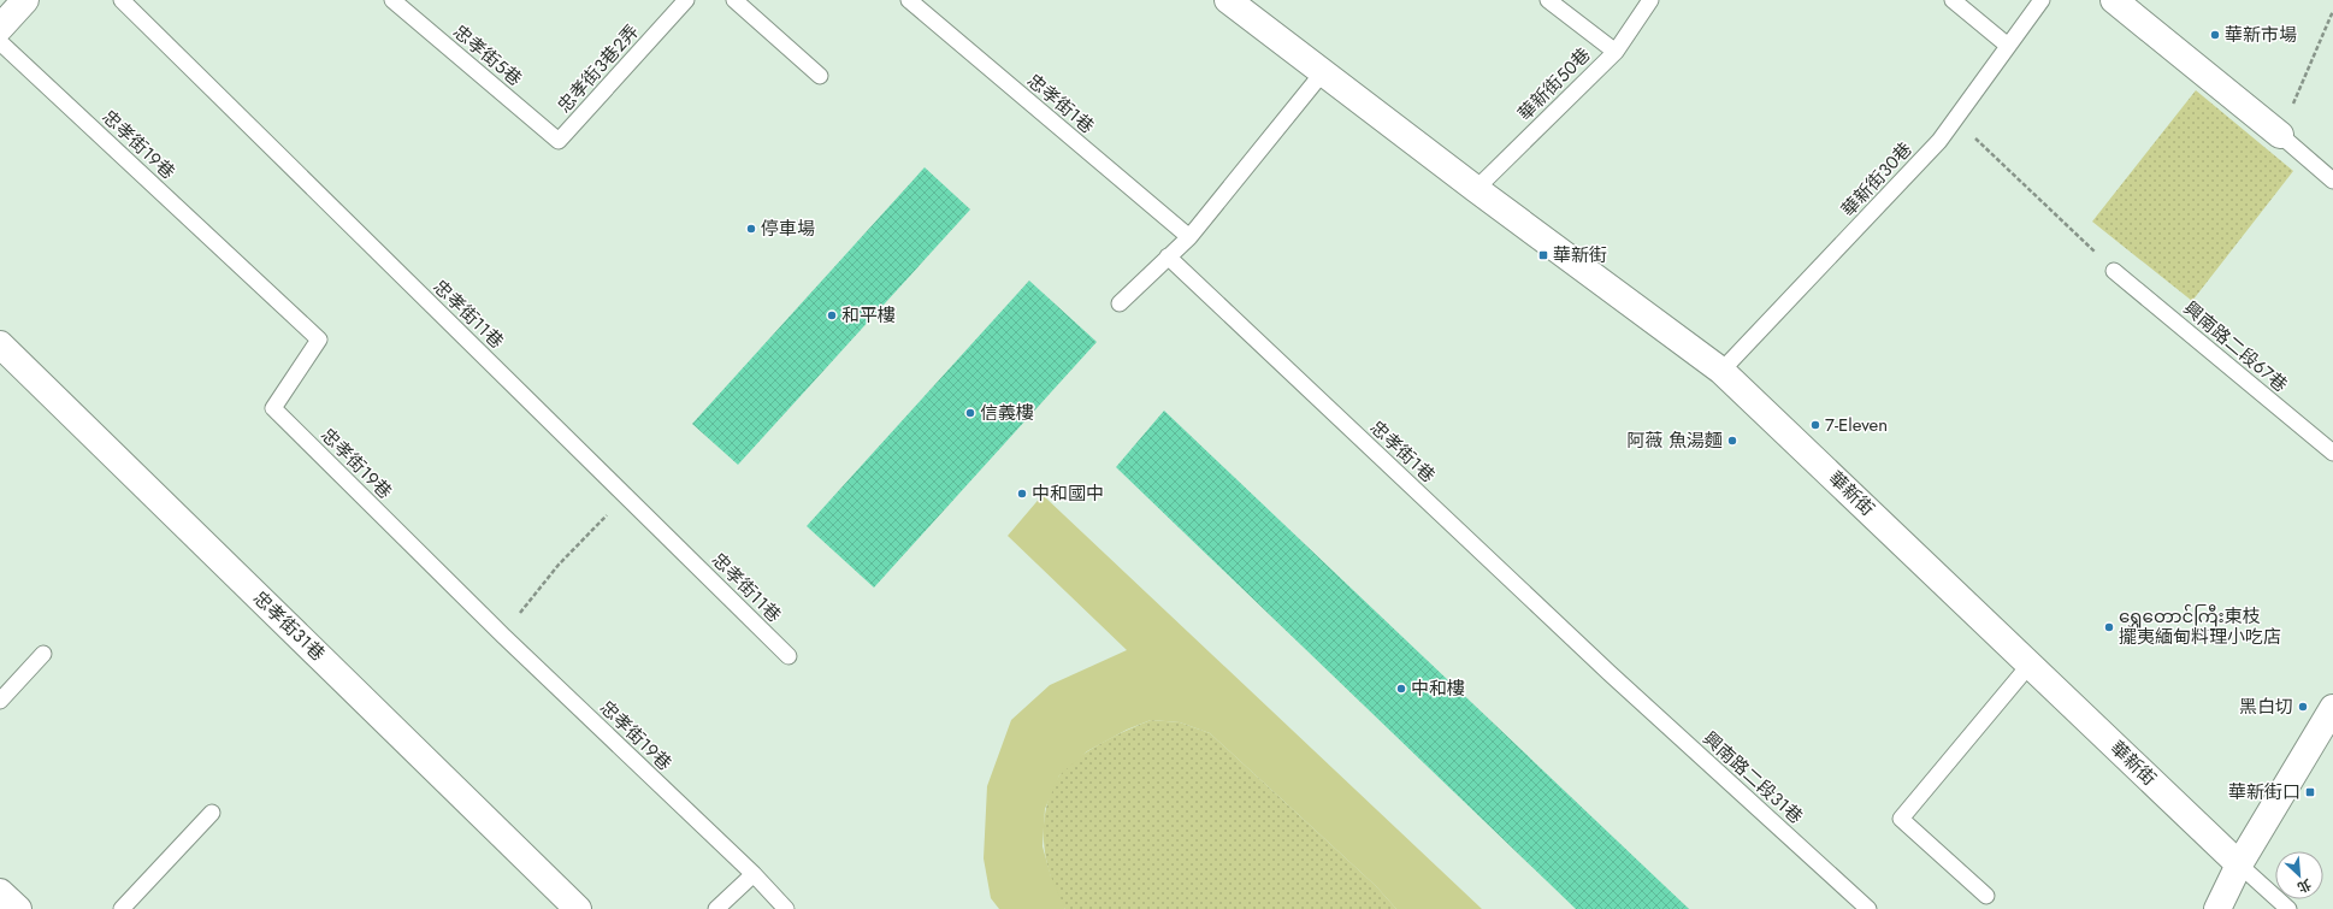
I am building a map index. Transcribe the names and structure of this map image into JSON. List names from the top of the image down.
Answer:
{
  "streets": {
    "street": ["華新街", "忠孝街31巷"],
    "lane": [
      "忠孝街5巷",
      "忠孝街3巷2弄",
      "華新街50巷",
      "忠孝街1巷",
      "忠孝街19巷",
      "華新街30巷",
      "忠孝街11巷",
      "興南路二段67巷",
      "興南路二段31巷"
    ]
  },
  "crossings": [
    ["忠孝街5巷", "忠孝街3巷2弄"],
    ["華新街50巷", "華新街"],
    ["忠孝街1巷", "興南路二段31巷"],
    ["華新街30巷", "華新街"]
  ],
  "places": {
    "other": [
      "華新市場",
      "停車場",
      "和平樓",
      "信義樓",
      "7-Eleven",
      "阿薇 魚湯麵",
      "中和國中",
      "ရွှေတောင်ကြီး東枝 擺夷緬甸料理小吃店",
      "中和樓",
      "黑白切"
    ],
    "transit": ["華新街", "華新街口"]
  },
  "north": "bottom right"
}
